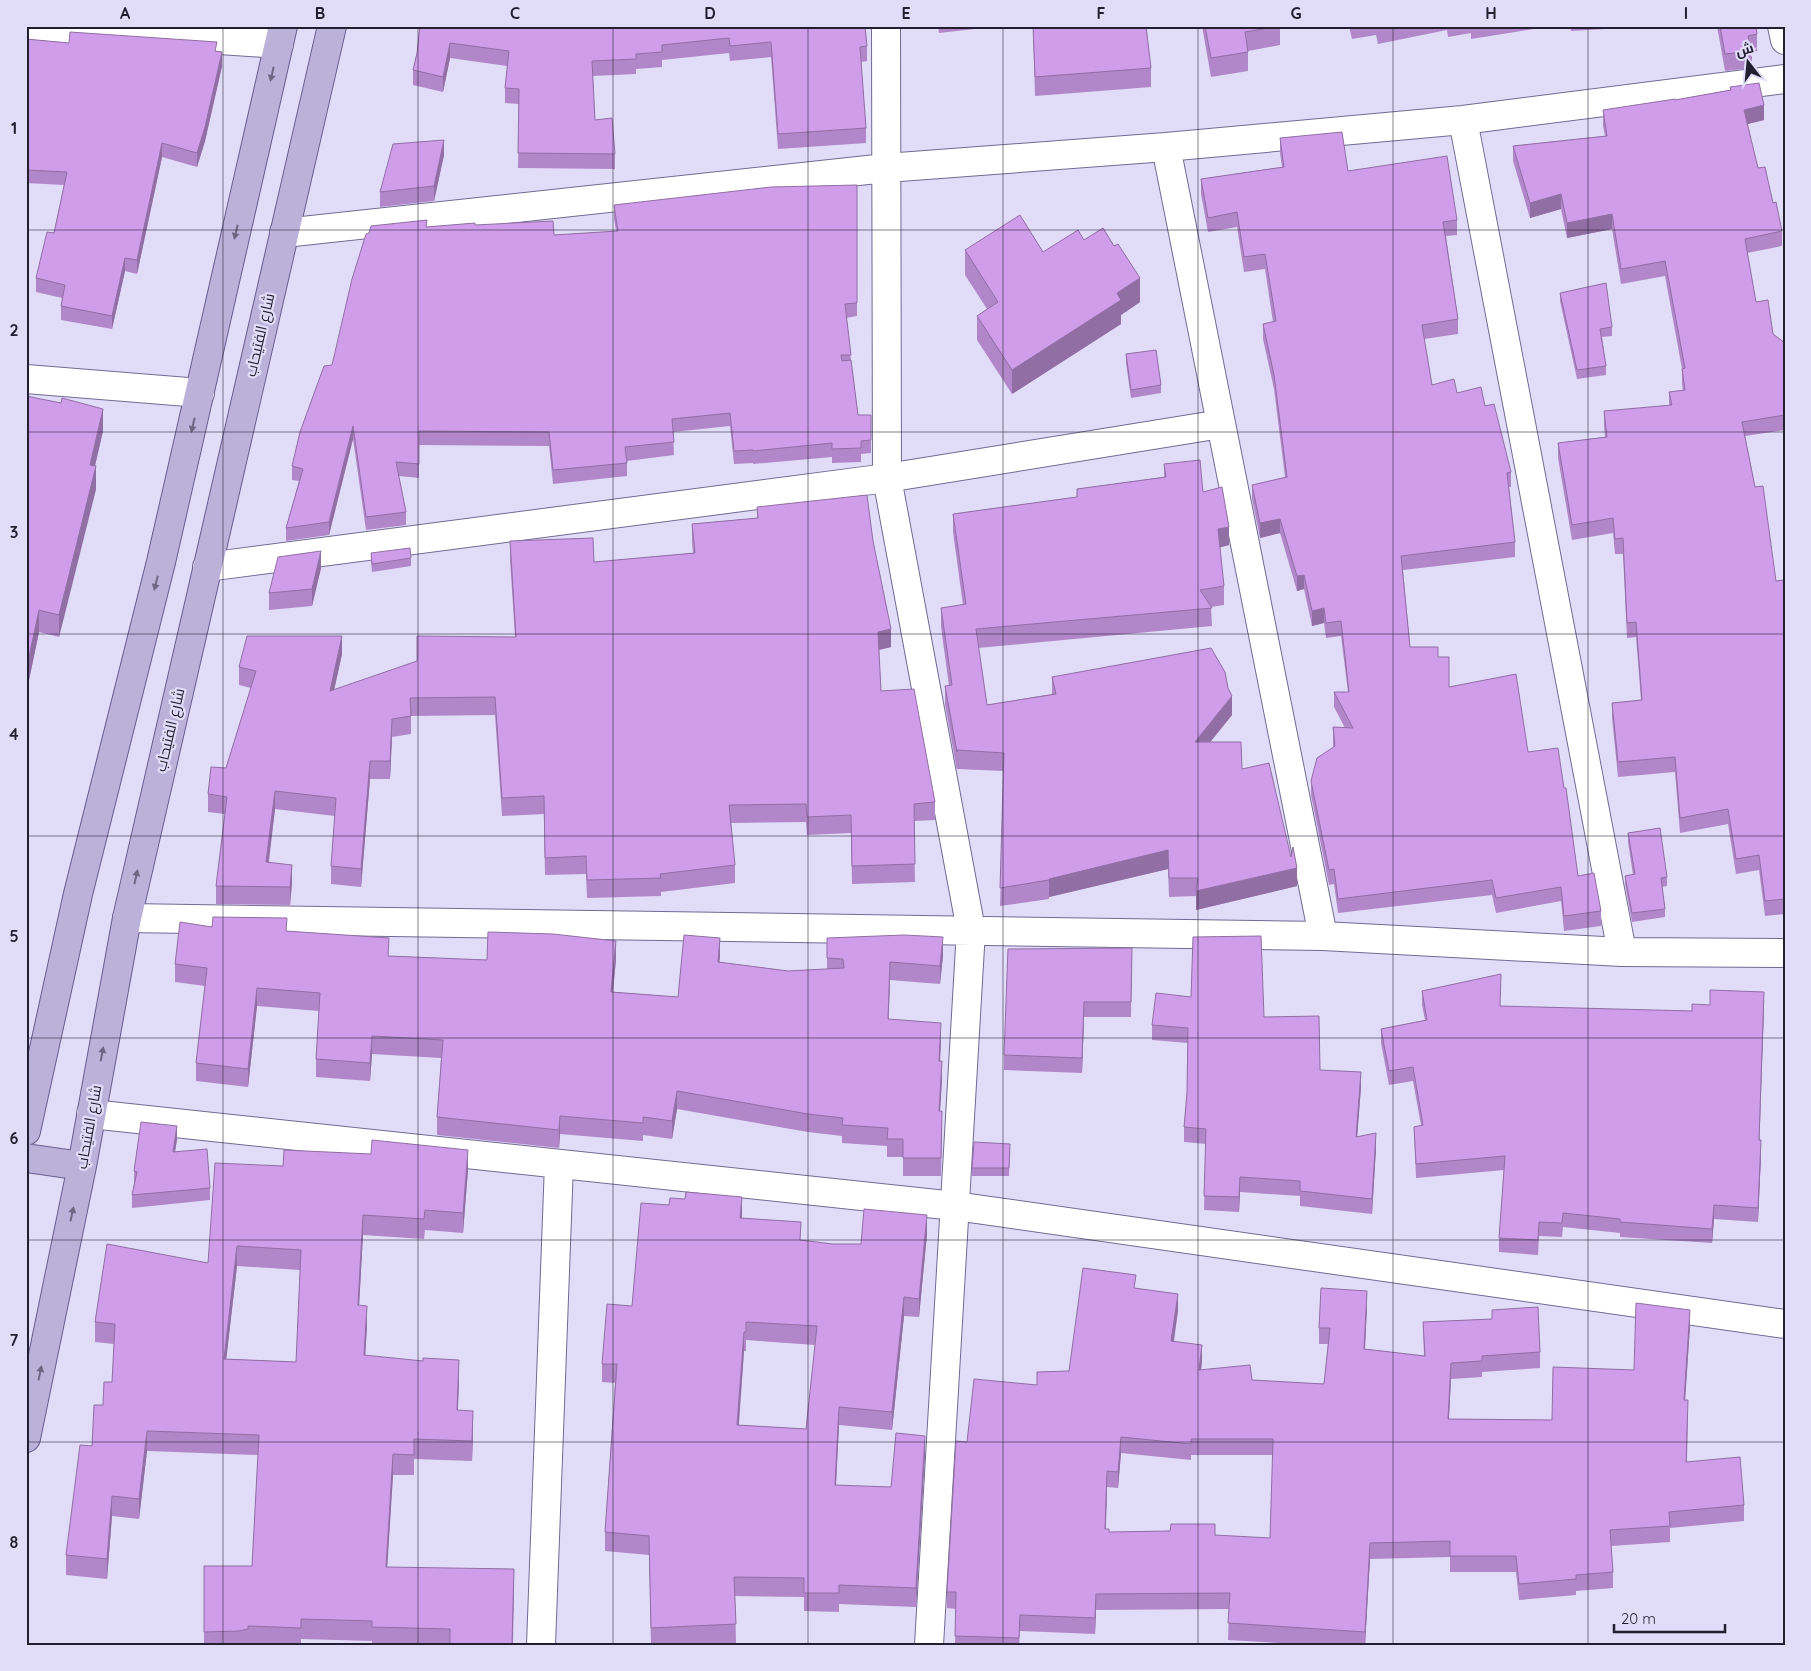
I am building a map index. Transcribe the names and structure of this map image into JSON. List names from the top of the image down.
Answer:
{
  "streets": {
    "main road": ["شارع الفتيحاب"]
  },
  "scale_bar": "20 m",
  "north": "top",
  "grid": {
    "columns": [
      "A",
      "B",
      "C",
      "D",
      "E",
      "F",
      "G",
      "H",
      "I"
    ],
    "rows": [
      "1",
      "2",
      "3",
      "4",
      "5",
      "6",
      "7",
      "8"
    ]
  }
}
